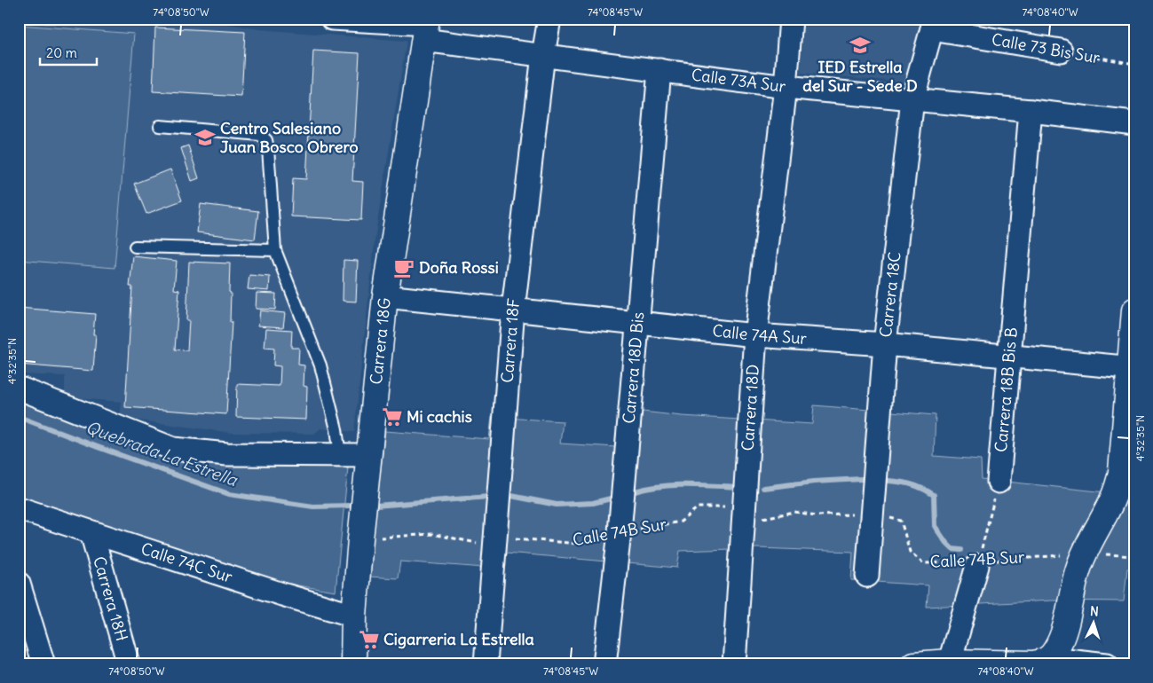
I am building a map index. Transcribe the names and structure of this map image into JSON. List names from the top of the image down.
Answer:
{
  "streets": {
    "street": [
      "Calle 73 Bis Sur",
      "Calle 73A Sur",
      "Carrera 18C",
      "Calle 74A Sur",
      "Carrera 18G",
      "Carrera 18F",
      "Carrera 18D Bis",
      "Carrera 18B Bis B",
      "Carrera 18D",
      "Calle 74C Sur",
      "Carrera 18H"
    ],
    "path": ["Calle 74B Sur"]
  },
  "crossings": [
    ["Calle 73 Bis Sur", "Carrera 18C"],
    ["Calle 73A Sur", "Carrera 18C"],
    ["Calle 73A Sur", "Carrera 18G"],
    ["Calle 73A Sur", "Carrera 18F"],
    ["Calle 73A Sur", "Carrera 18D Bis"],
    ["Calle 73A Sur", "Carrera 18B Bis B"],
    ["Calle 73A Sur", "Carrera 18D"],
    ["Carrera 18C", "Calle 74A Sur"],
    ["Carrera 18C", "Calle 74B Sur"],
    ["Calle 74A Sur", "Carrera 18G"],
    ["Calle 74A Sur", "Carrera 18F"],
    ["Calle 74A Sur", "Carrera 18D Bis"],
    ["Calle 74A Sur", "Carrera 18B Bis B"],
    ["Calle 74A Sur", "Carrera 18D"],
    ["Carrera 18G", "Calle 74C Sur"],
    ["Carrera 18F", "Calle 74B Sur"],
    ["Carrera 18D Bis", "Calle 74B Sur"],
    ["Carrera 18D", "Calle 74B Sur"],
    ["Calle 74C Sur", "Carrera 18H"]
  ],
  "water": ["Quebrada La Estrella"],
  "places": {
    "school or university": ["IED Estrella del Sur - Sede D", "Centro Salesiano Juan Bosco Obrero"],
    "cafe": ["Doña Rossi"],
    "supermarket": ["Mi cachis", "Cigarreria La Estrella"]
  },
  "scale_bar": "20 m",
  "north": "top",
  "coordinates": [
    "74°08'50\"W",
    "74°08'45\"W",
    "74°08'40\"W",
    "4°32'35\"N"
  ]
}
